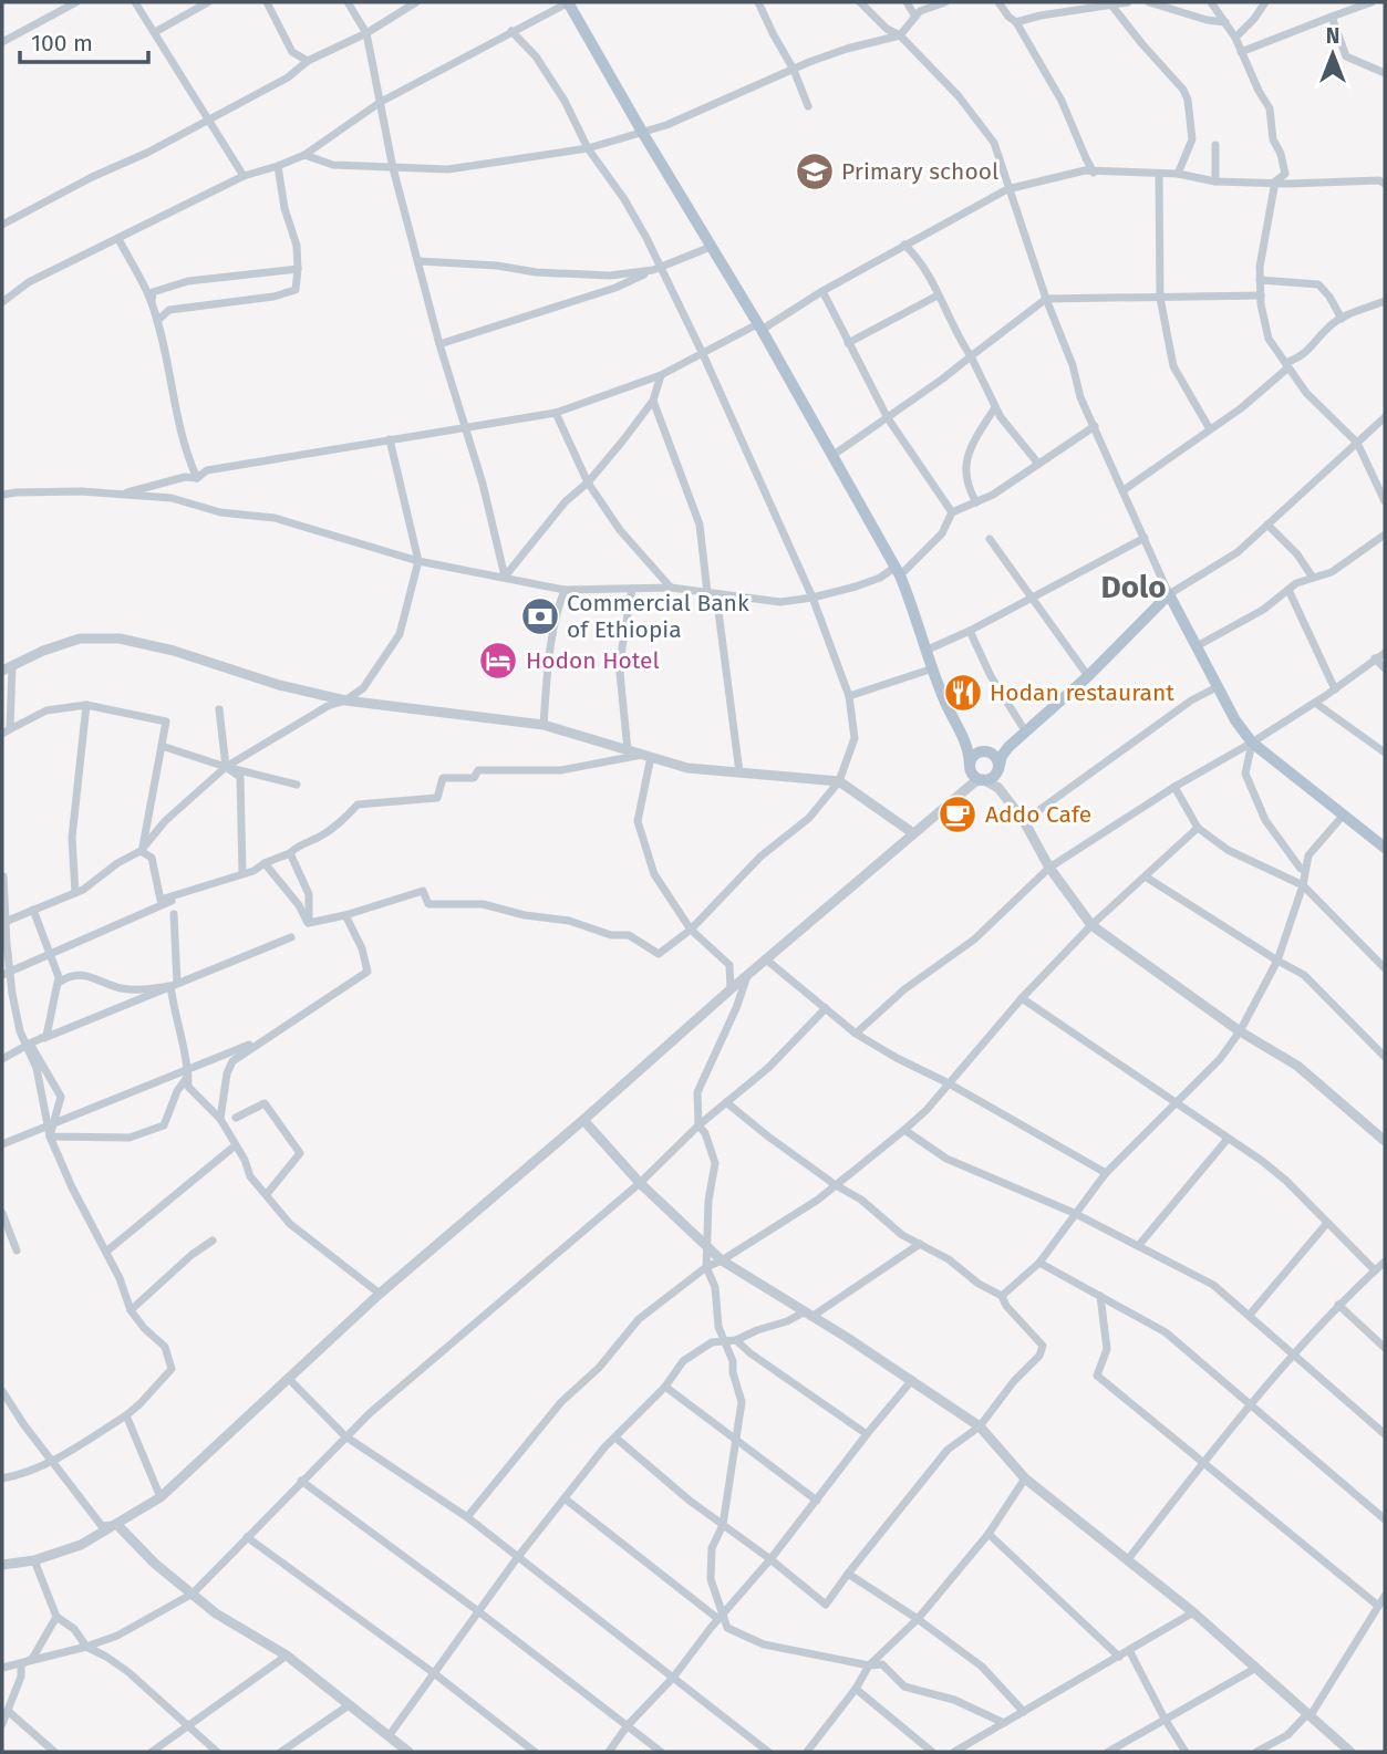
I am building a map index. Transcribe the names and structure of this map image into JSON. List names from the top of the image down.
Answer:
{
  "districts": ["Dolo"],
  "places": {
    "school or university": ["Primary school"],
    "bank": ["Commercial Bank of Ethiopia"],
    "hotel": ["Hodon Hotel"],
    "restaurant": ["Hodan restaurant"],
    "cafe": ["Addo Cafe"]
  },
  "scale_bar": "100 m",
  "north": "top"
}
